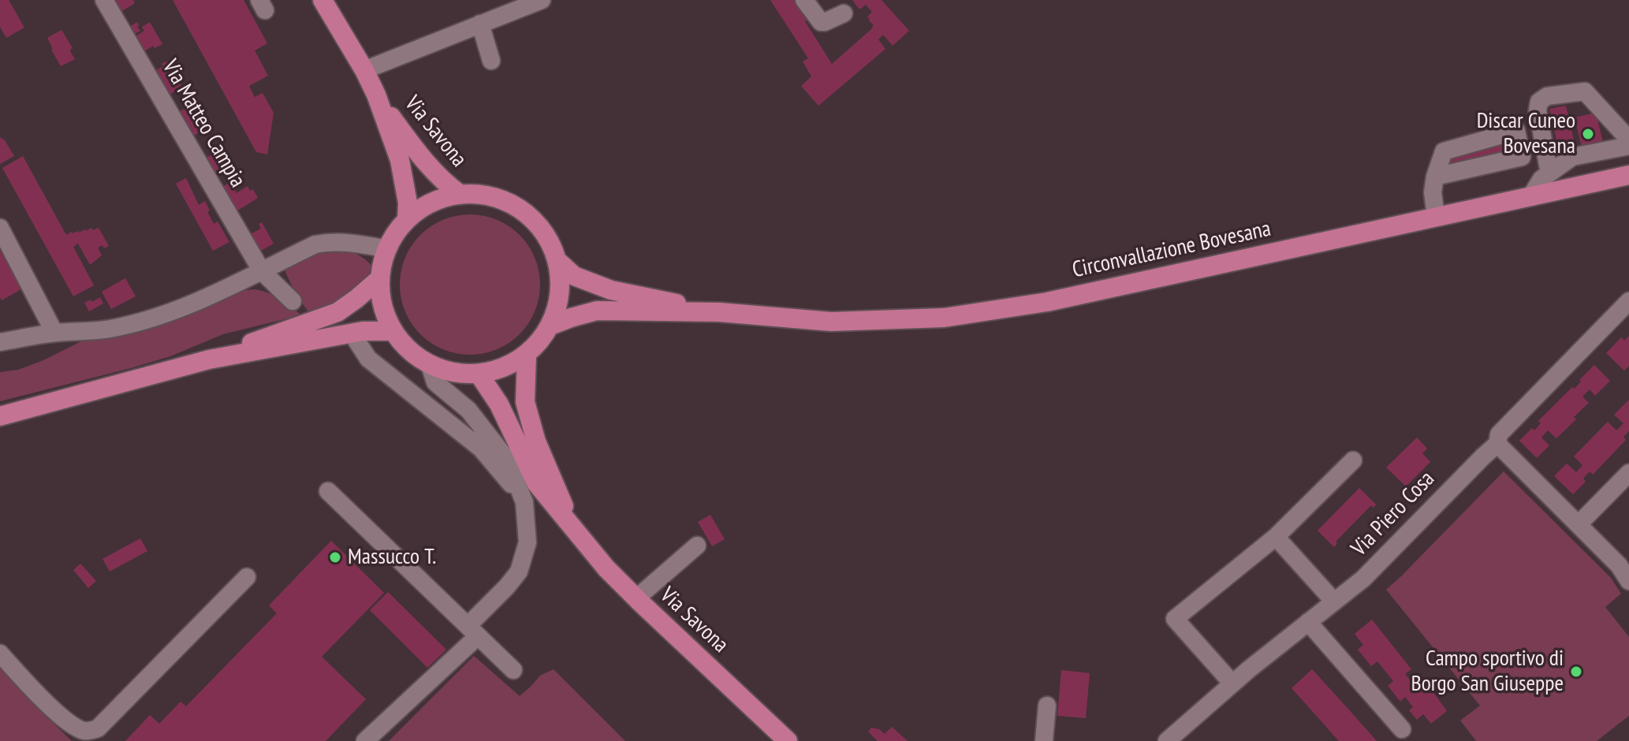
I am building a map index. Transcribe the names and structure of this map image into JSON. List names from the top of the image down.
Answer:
{
  "streets": {
    "main road": ["Via Savona", "Circonvallazione Bovesana"],
    "street": ["Via Matteo Campia", "Via Piero Cosa"]
  },
  "crossings": [
    ["Via Savona", "Circonvallazione Bovesana"]
  ],
  "places": ["Discar Cuneo Bovesana", "Massucco T.", "Campo sportivo di Borgo San Giuseppe"]
}
